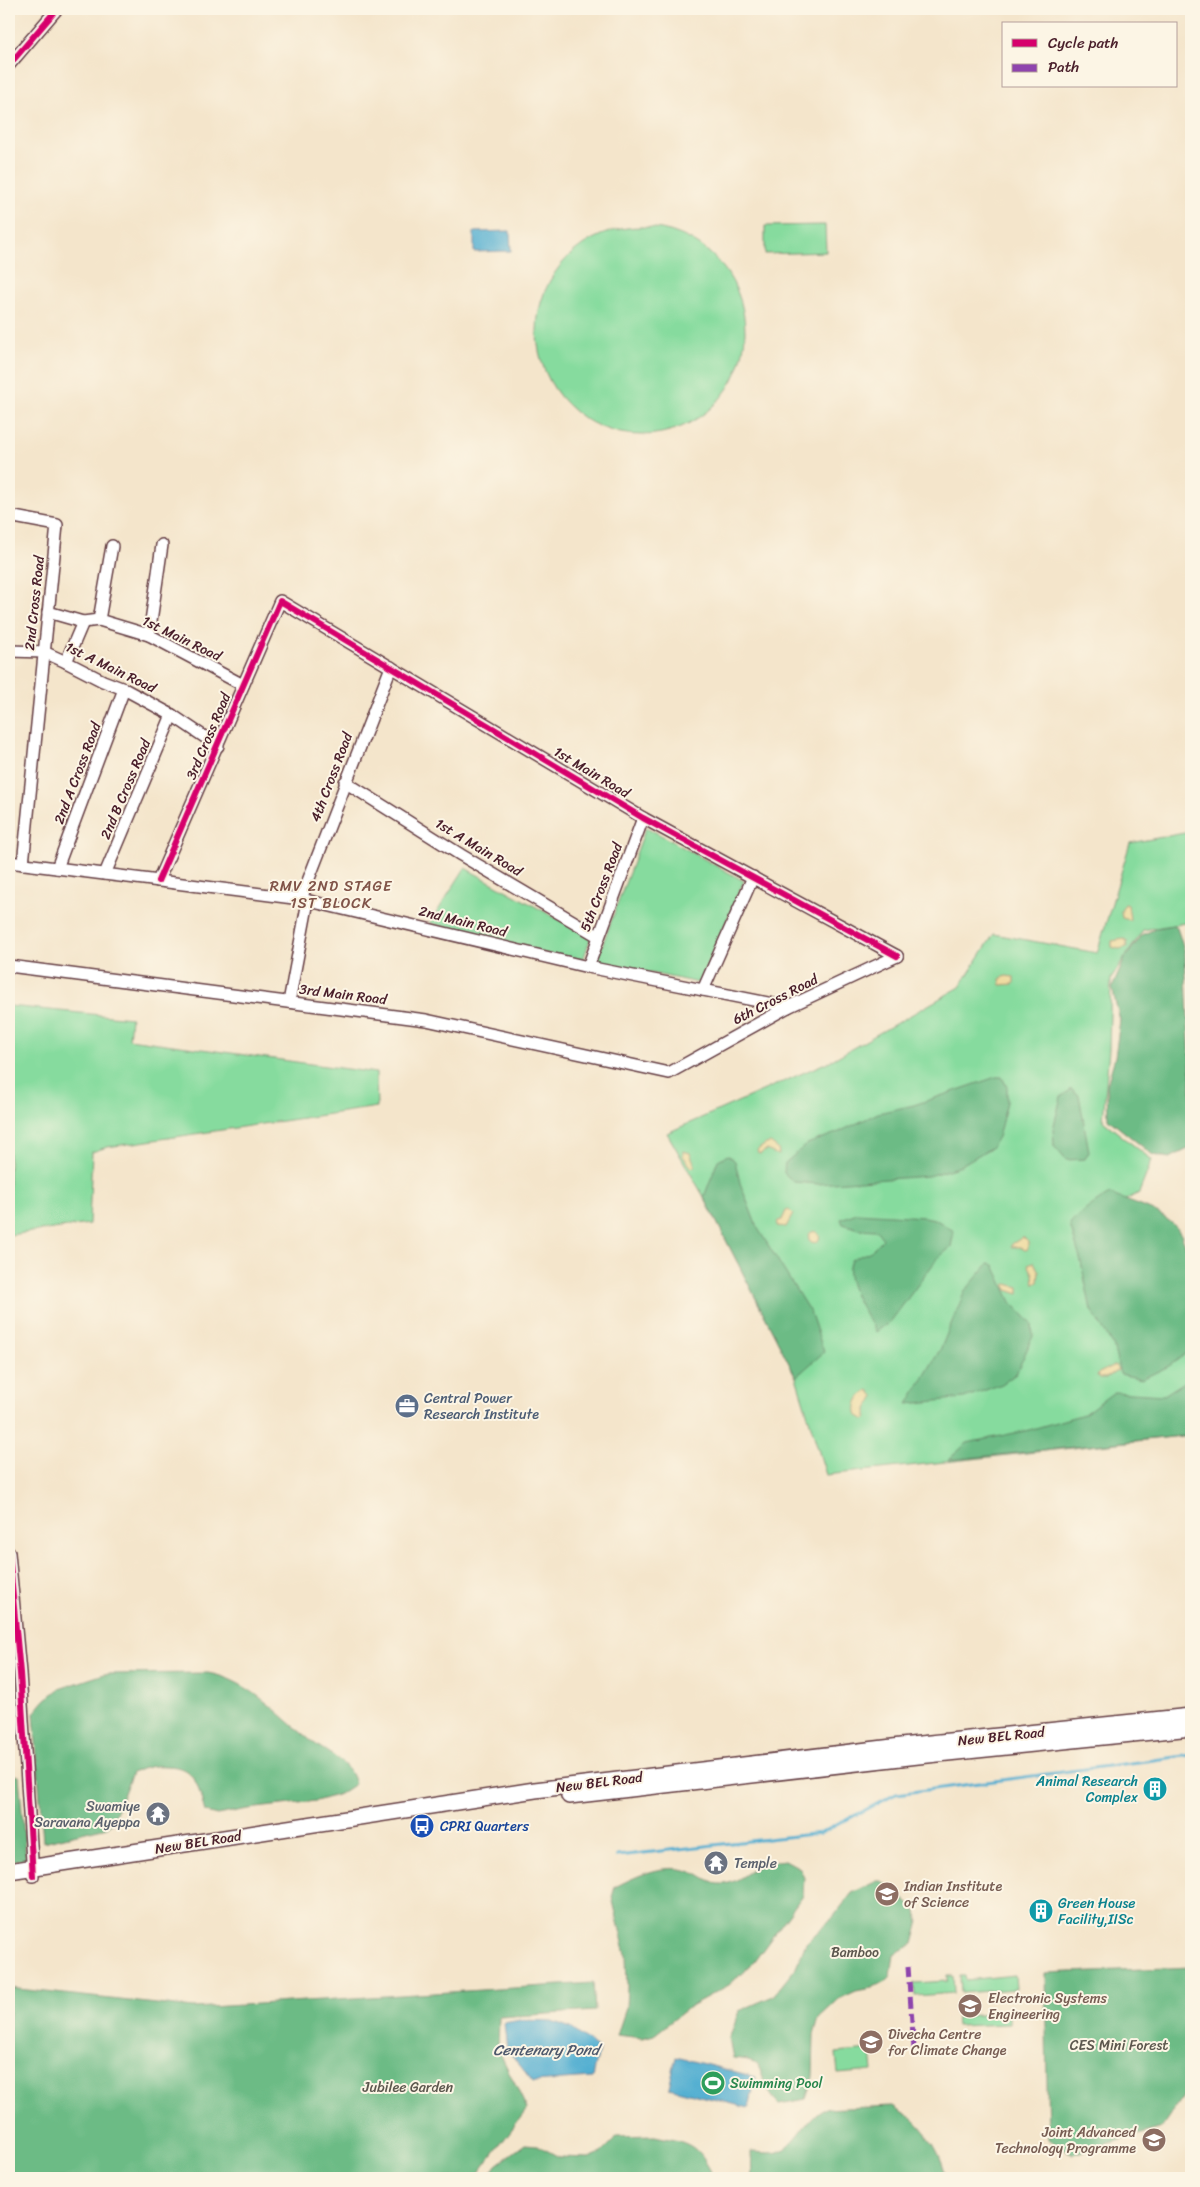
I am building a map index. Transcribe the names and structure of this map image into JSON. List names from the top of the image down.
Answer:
{
  "streets": {
    "main road": ["New BEL Road"],
    "street": [
      "2nd Cross Road",
      "1st Main Road",
      "1st A Main Road",
      "3rd Cross Road",
      "2nd A Cross Road",
      "4th Cross Road",
      "2nd B Cross Road",
      "5th Cross Road",
      "2nd Main Road",
      "3rd Main Road",
      "6th Cross Road"
    ]
  },
  "crossings": [
    ["2nd Cross Road", "1st Main Road"],
    ["2nd Cross Road", "1st A Main Road"],
    ["2nd Cross Road", "2nd Main Road"],
    ["1st Main Road", "3rd Cross Road"],
    ["1st Main Road", "4th Cross Road"],
    ["1st Main Road", "5th Cross Road"],
    ["1st Main Road", "6th Cross Road"],
    ["1st A Main Road", "3rd Cross Road"],
    ["1st A Main Road", "2nd A Cross Road"],
    ["1st A Main Road", "4th Cross Road"],
    ["1st A Main Road", "2nd B Cross Road"],
    ["1st A Main Road", "5th Cross Road"],
    ["3rd Cross Road", "2nd Main Road"],
    ["2nd A Cross Road", "2nd Main Road"],
    ["4th Cross Road", "2nd Main Road"],
    ["4th Cross Road", "3rd Main Road"],
    ["2nd B Cross Road", "2nd Main Road"],
    ["5th Cross Road", "2nd Main Road"],
    ["2nd Main Road", "6th Cross Road"],
    ["3rd Main Road", "6th Cross Road"]
  ],
  "districts": ["RMV 2ND STAGE 1ST BLOCK"],
  "water": ["Centenary Pond"],
  "parks": ["Bamboo", "CES Mini Forest", "Jubilee Garden"],
  "places": {
    "office": ["Central Power Research Institute"],
    "building": ["Animal Research Complex", "Green House Facility,IISc"],
    "temple": ["Swamiye Saravana Ayeppa", "Temple"],
    "bus stop": ["CPRI Quarters"],
    "school or university": [
      "Indian Institute of Science",
      "Electronic Systems Engineering",
      "Divecha Centre for Climate Change",
      "Joint Advanced Technology Programme"
    ],
    "sports": ["Swimming Pool"]
  },
  "legend": ["Cycle path", "Path"]
}
